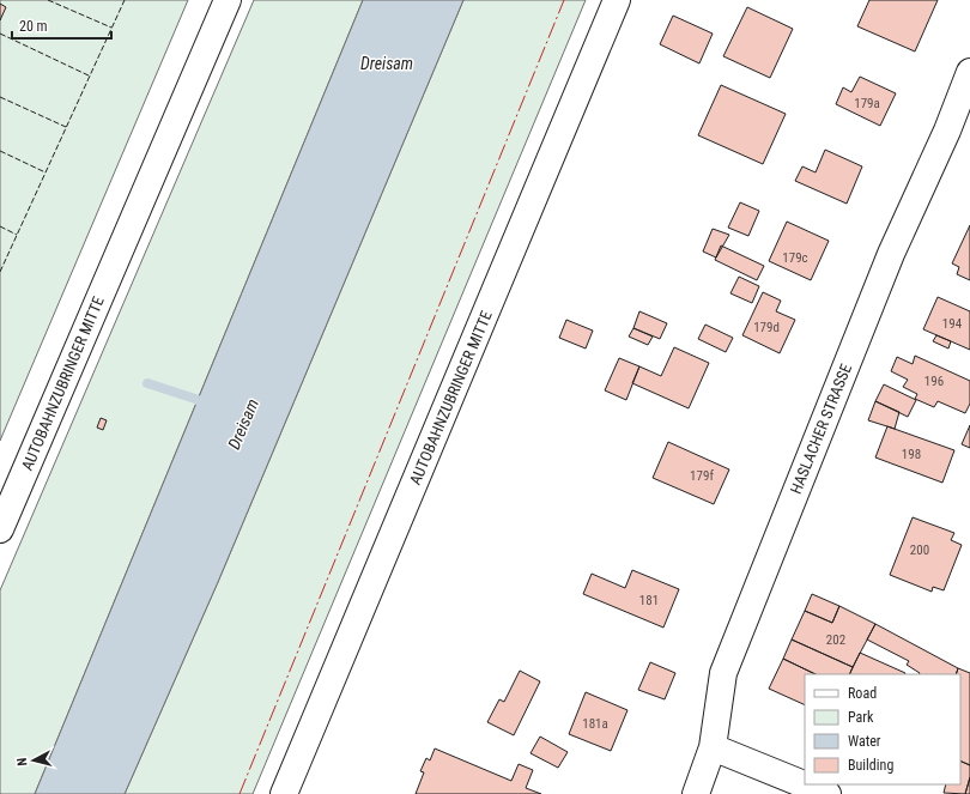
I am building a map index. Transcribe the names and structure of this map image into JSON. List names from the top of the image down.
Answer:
{
  "streets": {
    "main road": ["AUTOBAHNZUBRINGER MITTE", "HASLACHER STRASSE"]
  },
  "water": ["Dreisam"],
  "house_numbers": [
    "179a",
    "179c",
    "194",
    "179d",
    "196",
    "198",
    "179f",
    "200",
    "181",
    "202",
    "181a"
  ],
  "legend": [
    "Road",
    "Park",
    "Water",
    "Building"
  ],
  "scale_bar": "20 m",
  "north": "left"
}
